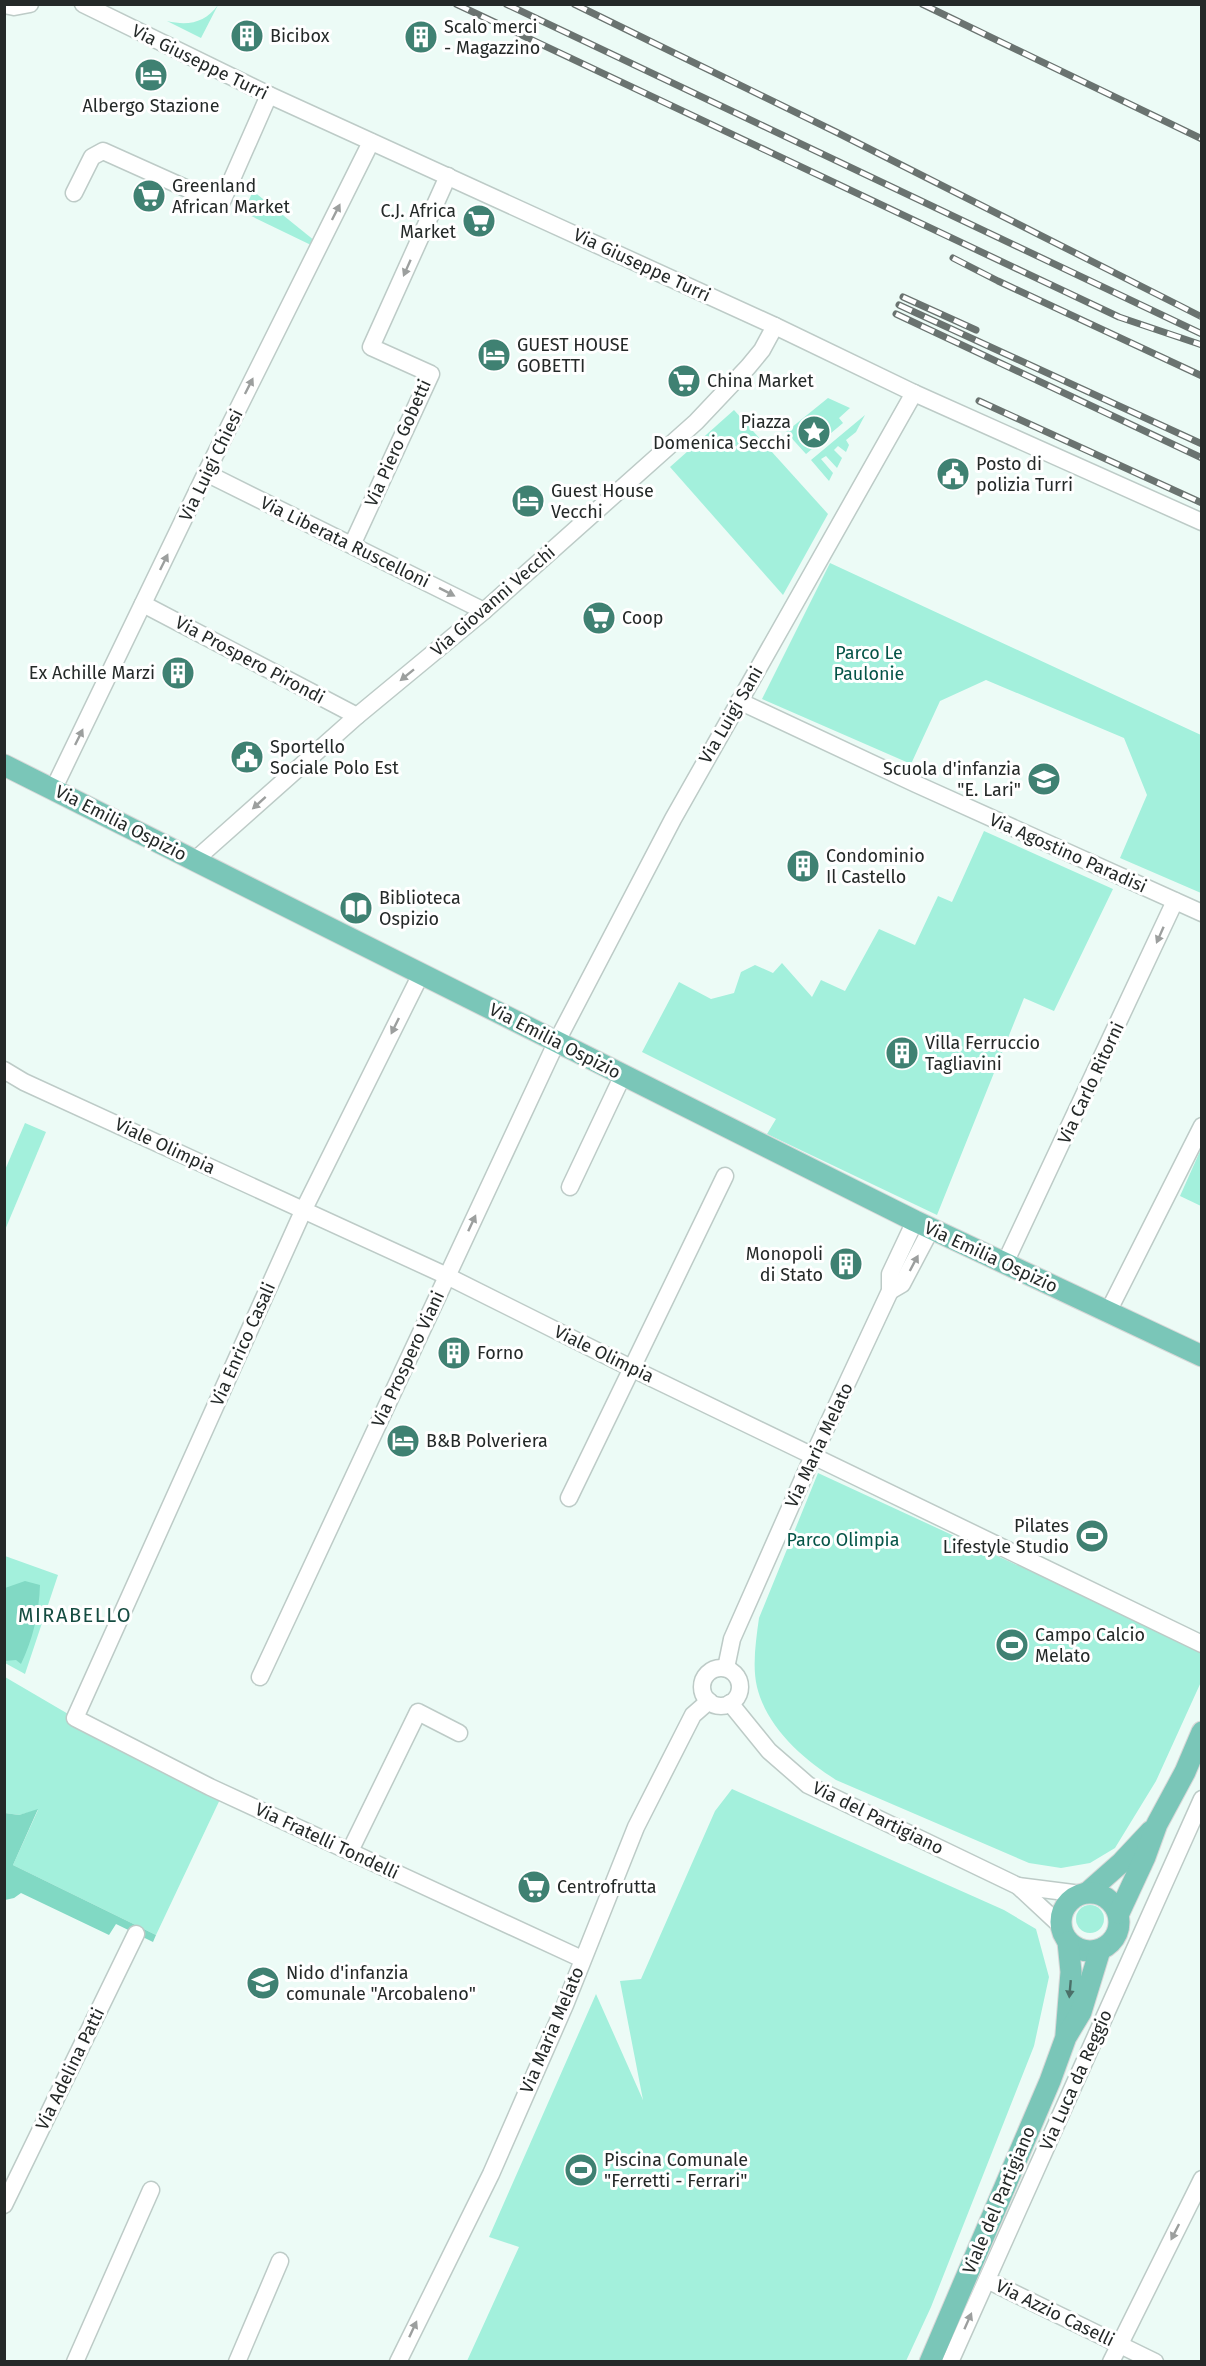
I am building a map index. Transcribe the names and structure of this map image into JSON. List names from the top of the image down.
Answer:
{
  "streets": {
    "main road": ["Via Emilia Ospizio", "Viale del Partigiano"],
    "street": [
      "Via Giuseppe Turri",
      "Via Piero Gobetti",
      "Via Luigi Chiesi",
      "Via Liberata Ruscelloni",
      "Via Giovanni Vecchi",
      "Via Prospero Pirondi",
      "Via Luigi Sani",
      "Via Agostino Paradisi",
      "Via Carlo Ritorni",
      "Viale Olimpia",
      "Via Enrico Casali",
      "Via Prospero Viani",
      "Via Maria Melato",
      "Via del Partigiano",
      "Via Fratelli Tondelli",
      "Via Adelina Patti",
      "Via Luca da Reggio",
      "Via Azzio Caselli"
    ]
  },
  "crossings": [
    ["Via Giuseppe Turri", "Via Piero Gobetti"],
    ["Via Giuseppe Turri", "Via Luigi Chiesi"],
    ["Via Giuseppe Turri", "Via Giovanni Vecchi"],
    ["Via Giuseppe Turri", "Via Luigi Sani"],
    ["Via Piero Gobetti", "Via Liberata Ruscelloni"],
    ["Via Luigi Chiesi", "Via Liberata Ruscelloni"],
    ["Via Luigi Chiesi", "Via Prospero Pirondi"],
    ["Via Luigi Chiesi", "Via Emilia Ospizio"],
    ["Via Liberata Ruscelloni", "Via Giovanni Vecchi"],
    ["Via Giovanni Vecchi", "Via Prospero Pirondi"],
    ["Via Giovanni Vecchi", "Via Emilia Ospizio"],
    ["Via Luigi Sani", "Via Emilia Ospizio"],
    ["Via Luigi Sani", "Via Agostino Paradisi"],
    ["Via Luigi Sani", "Via Prospero Viani"],
    ["Via Emilia Ospizio", "Via Carlo Ritorni"],
    ["Via Emilia Ospizio", "Via Enrico Casali"],
    ["Via Emilia Ospizio", "Via Prospero Viani"],
    ["Via Emilia Ospizio", "Via Maria Melato"],
    ["Via Agostino Paradisi", "Via Carlo Ritorni"],
    ["Viale Olimpia", "Via Enrico Casali"],
    ["Viale Olimpia", "Via Prospero Viani"],
    ["Viale Olimpia", "Via Maria Melato"],
    ["Via Enrico Casali", "Via Fratelli Tondelli"],
    ["Via Maria Melato", "Via del Partigiano"],
    ["Via Maria Melato", "Via Fratelli Tondelli"],
    ["Via del Partigiano", "Viale del Partigiano"],
    ["Via Luca da Reggio", "Via Azzio Caselli"]
  ],
  "one_way": [
    "Via Piero Gobetti",
    "Via Luigi Chiesi",
    "Via Liberata Ruscelloni",
    "Via Giovanni Vecchi",
    "Via Maria Melato"
  ],
  "districts": ["MIRABELLO"],
  "parks": ["Parco Le Paulonie", "Parco Olimpia"],
  "places": {
    "building": [
      "Bicibox",
      "Scalo merci - Magazzino",
      "Ex Achille Marzi",
      "Condominio Il Castello",
      "Villa Ferruccio Tagliavini",
      "Monopoli di Stato",
      "Forno"
    ],
    "hotel": [
      "Albergo Stazione",
      "GUEST HOUSE GOBETTI",
      "Guest House Vecchi",
      "B&B Polveriera"
    ],
    "supermarket": [
      "Greenland African Market",
      "C.J. Africa Market",
      "China Market",
      "Coop",
      "Centrofrutta"
    ],
    "place": ["Piazza Domenica Secchi"],
    "public building": ["Posto di polizia Turri", "Sportello Sociale Polo Est"],
    "school or university": ["Scuola d'infanzia \"E. Lari\"", "Nido d'infanzia comunale \"Arcobaleno\""],
    "library": ["Biblioteca Ospizio"],
    "sports": ["Pilates Lifestyle Studio", "Campo Calcio Melato", "Piscina Comunale \"Ferretti - Ferrari\""]
  }
}
